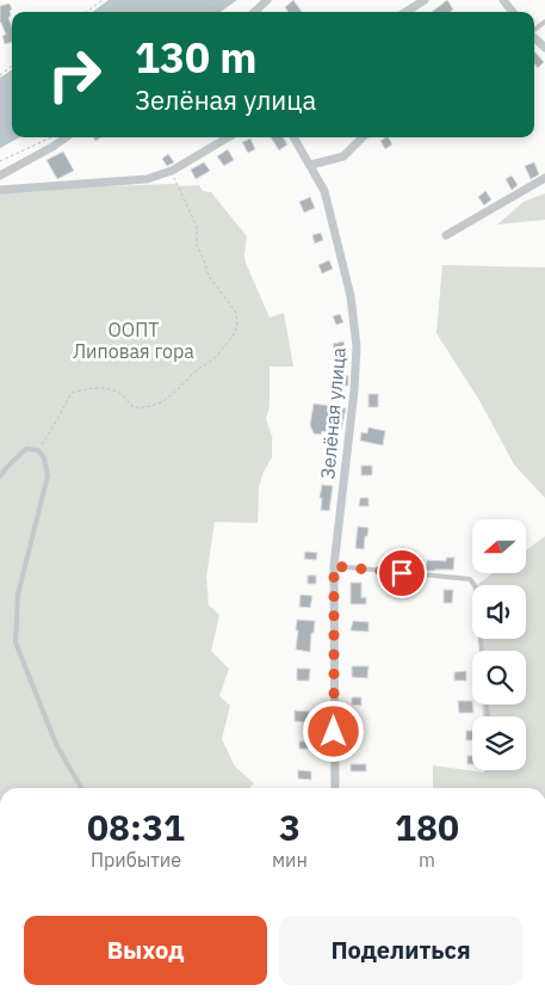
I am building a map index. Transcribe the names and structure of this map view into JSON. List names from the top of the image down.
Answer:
{
  "streets": {
    "street": ["Зелёная улица"]
  },
  "parks": ["ООПТ Липовая гора"],
  "north": "left",
  "page": {
    "turn": ["130 m", "Зелёная улица"],
    "eta": [
      "08:31",
      "Прибытие",
      "3",
      "мин",
      "180",
      "m"
    ],
    "buttons": ["Выход", "Поделиться"]
  }
}
